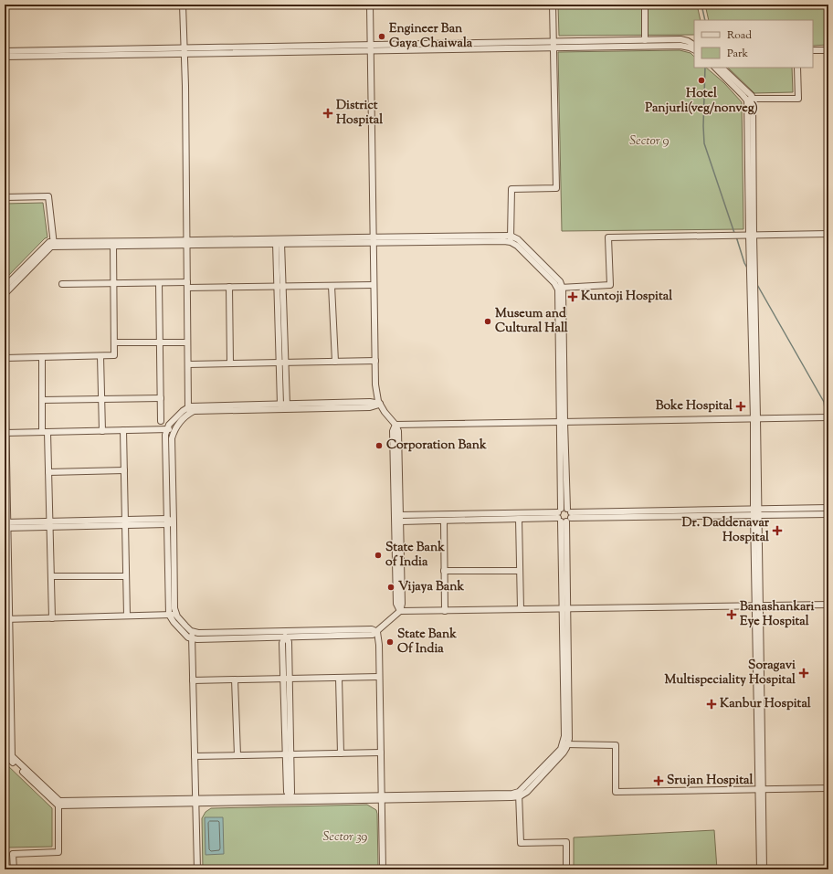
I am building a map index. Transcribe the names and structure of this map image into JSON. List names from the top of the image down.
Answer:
{
  "parks": ["Sector 9", "Sector 39"],
  "places": {
    "other": [
      "Engineer Ban Gaya Chaiwala",
      "Hotel Panjurli(veg/nonveg)",
      "Museum and Cultural Hall",
      "Corporation Bank",
      "State Bank of India",
      "Vijaya Bank",
      "State Bank Of India"
    ],
    "health": [
      "District Hospital",
      "Kuntoji Hospital",
      "Boke Hospital",
      "Dr. Daddenavar Hospital",
      "Banashankari Eye Hospital",
      "Soragavi Multispeciality Hospital",
      "Kanbur Hospital",
      "Srujan Hospital"
    ]
  },
  "legend": ["Road", "Park"]
}
